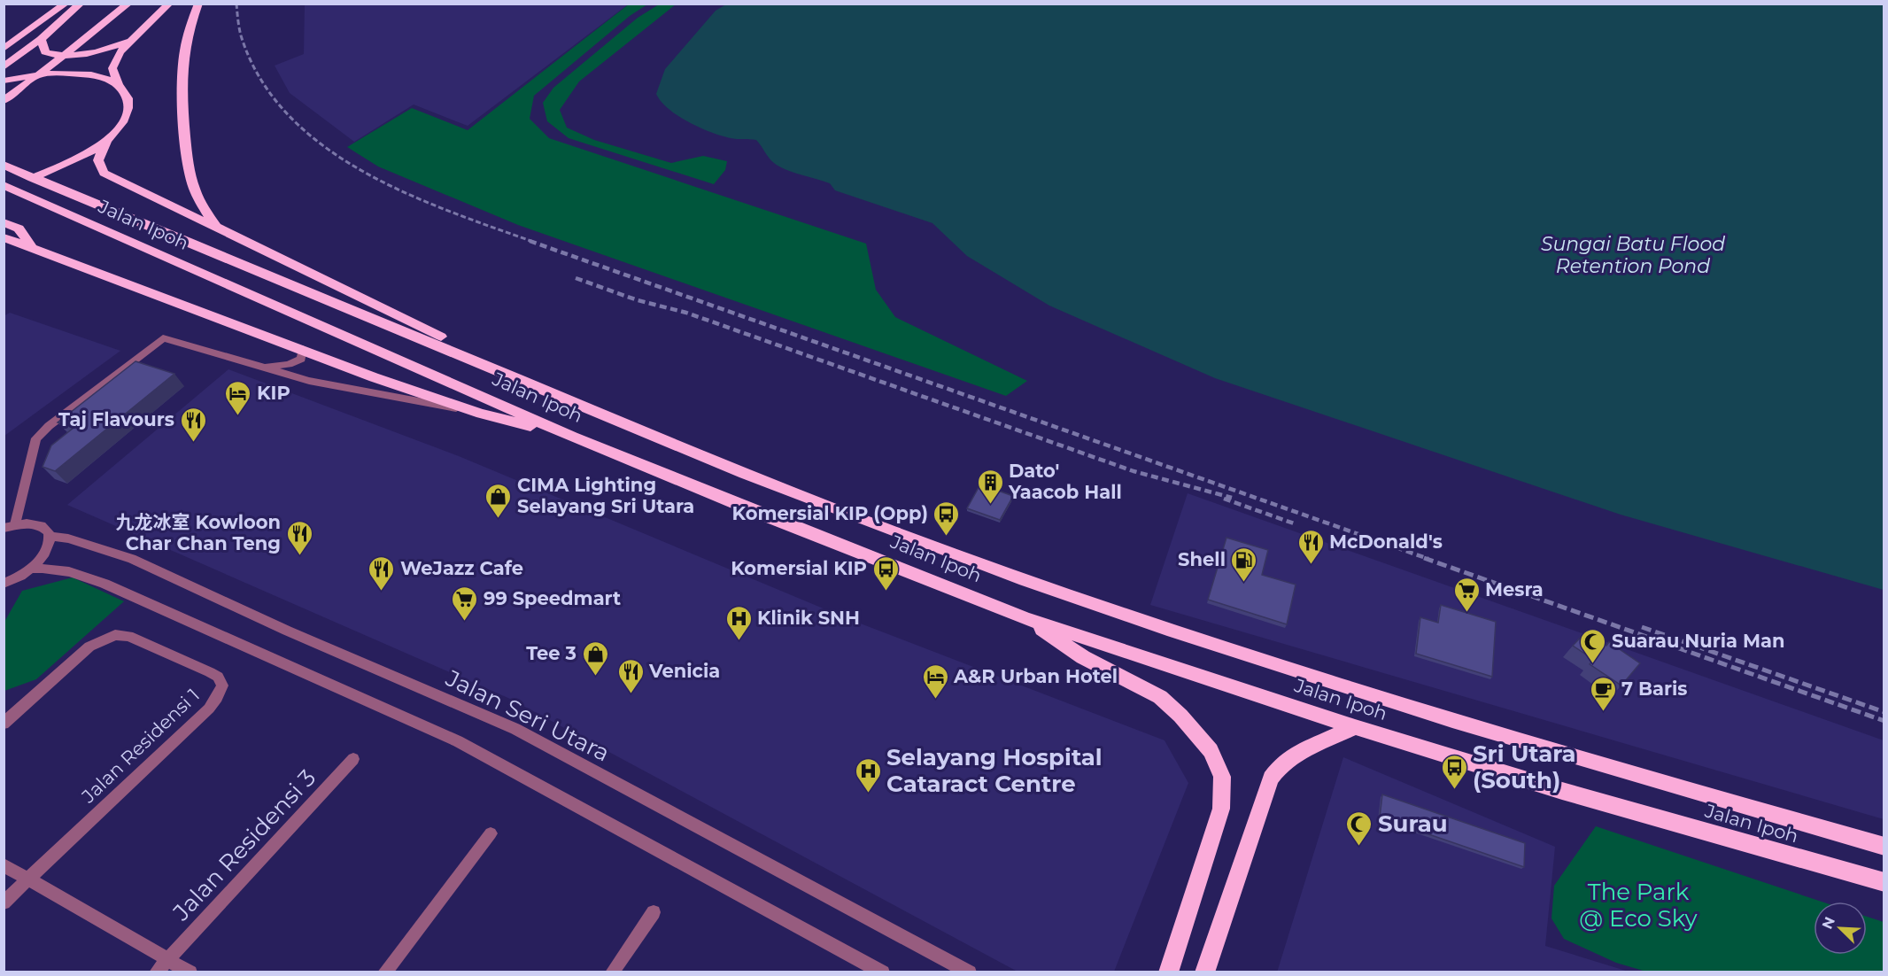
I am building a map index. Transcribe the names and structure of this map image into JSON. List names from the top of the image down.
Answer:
{
  "streets": {
    "highway": ["Jalan Ipoh"],
    "street": ["Jalan Seri Utara", "Jalan Residensi 1", "Jalan Residensi 3"]
  },
  "water": ["Sungai Batu Flood Retention Pond"],
  "parks": ["The Park @ Eco Sky"],
  "places": {
    "hotel": ["KIP", "A&R Urban Hotel"],
    "restaurant": [
      "Taj Flavours",
      "九龙冰室 Kowloon Char Chan Teng",
      "McDonald's",
      "WeJazz Cafe",
      "Venicia"
    ],
    "building": ["Dato' Yaacob Hall"],
    "shop": ["CIMA Lighting Selayang Sri Utara", "Tee 3"],
    "bus stop": ["Komersial KIP (Opp)", "Komersial KIP", "Sri Utara (South)"],
    "fuel station": ["Shell"],
    "supermarket": ["Mesra", "99 Speedmart"],
    "hospital": ["Klinik SNH", "Selayang Hospital Cataract Centre"],
    "mosque": ["Suarau Nuria Man", "Surau"],
    "cafe": ["7 Baris"]
  },
  "north": "top left"
}
